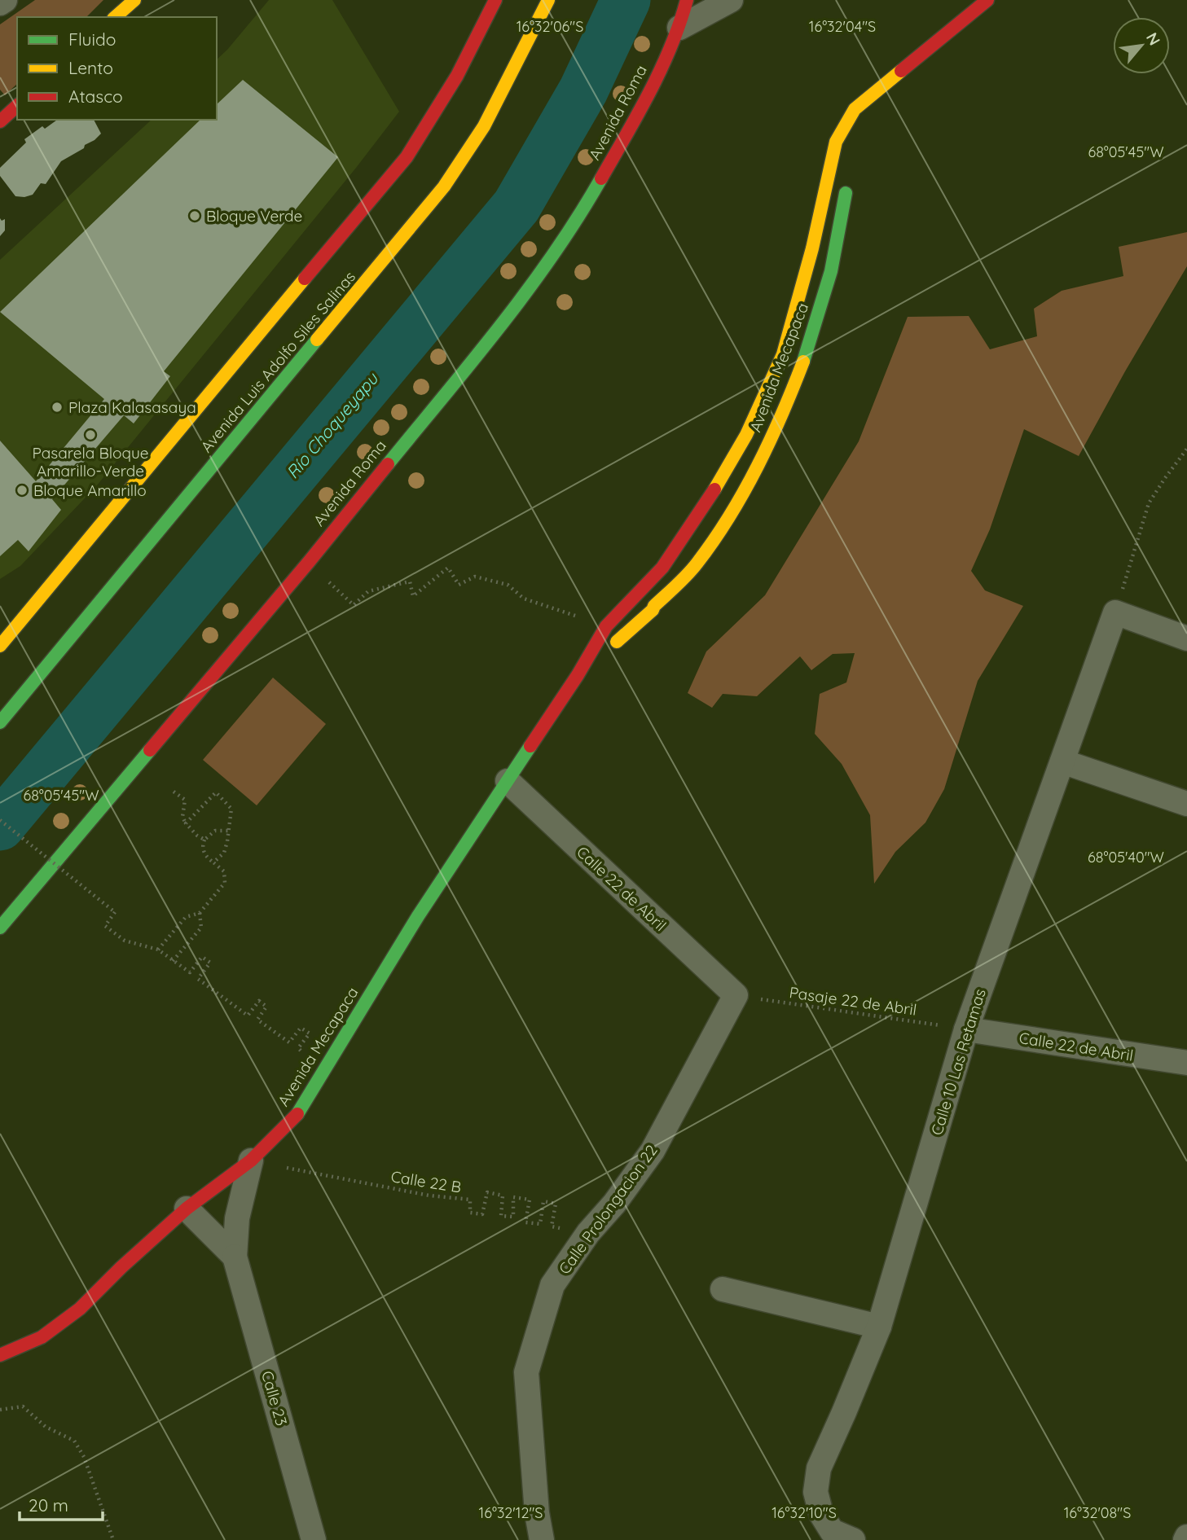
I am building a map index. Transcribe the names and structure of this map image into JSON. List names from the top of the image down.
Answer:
{
  "streets": {
    "main road": ["Avenida Roma", "Avenida Luis Adolfo Siles Salinas", "Avenida Mecapaca"],
    "street": [
      "Calle 22 de Abril",
      "Calle 10 Las Retamas",
      "Calle Prolongacion 22",
      "Calle 23"
    ],
    "path": ["Pasaje 22 de Abril", "Calle 22 B"]
  },
  "crossings": [
    ["Avenida Mecapaca", "Calle 22 de Abril"],
    ["Avenida Mecapaca", "Calle 22 B"],
    ["Avenida Mecapaca", "Calle 23"],
    ["Calle 22 de Abril", "Pasaje 22 de Abril"],
    ["Calle 22 de Abril", "Calle 10 Las Retamas"],
    ["Calle 22 de Abril", "Calle Prolongacion 22"],
    ["Pasaje 22 de Abril", "Calle 10 Las Retamas"],
    ["Pasaje 22 de Abril", "Calle Prolongacion 22"],
    ["Calle 22 B", "Calle Prolongacion 22"],
    ["Calle 22 B", "Calle 23"]
  ],
  "water": ["Río Choqueyapu"],
  "places": [
    "Bloque Verde",
    "Plaza Kalasasaya",
    "Pasarela Bloque Amarillo-Verde",
    "Bloque Amarillo"
  ],
  "legend": ["Fluido", "Lento", "Atasco"],
  "scale_bar": "20 m",
  "north": "top right",
  "coordinates": [
    "16°32'06\"S",
    "16°32'04\"S",
    "68°05'45\"W",
    "68°05'40\"W",
    "16°32'12\"S",
    "16°32'10\"S",
    "16°32'08\"S"
  ]
}
